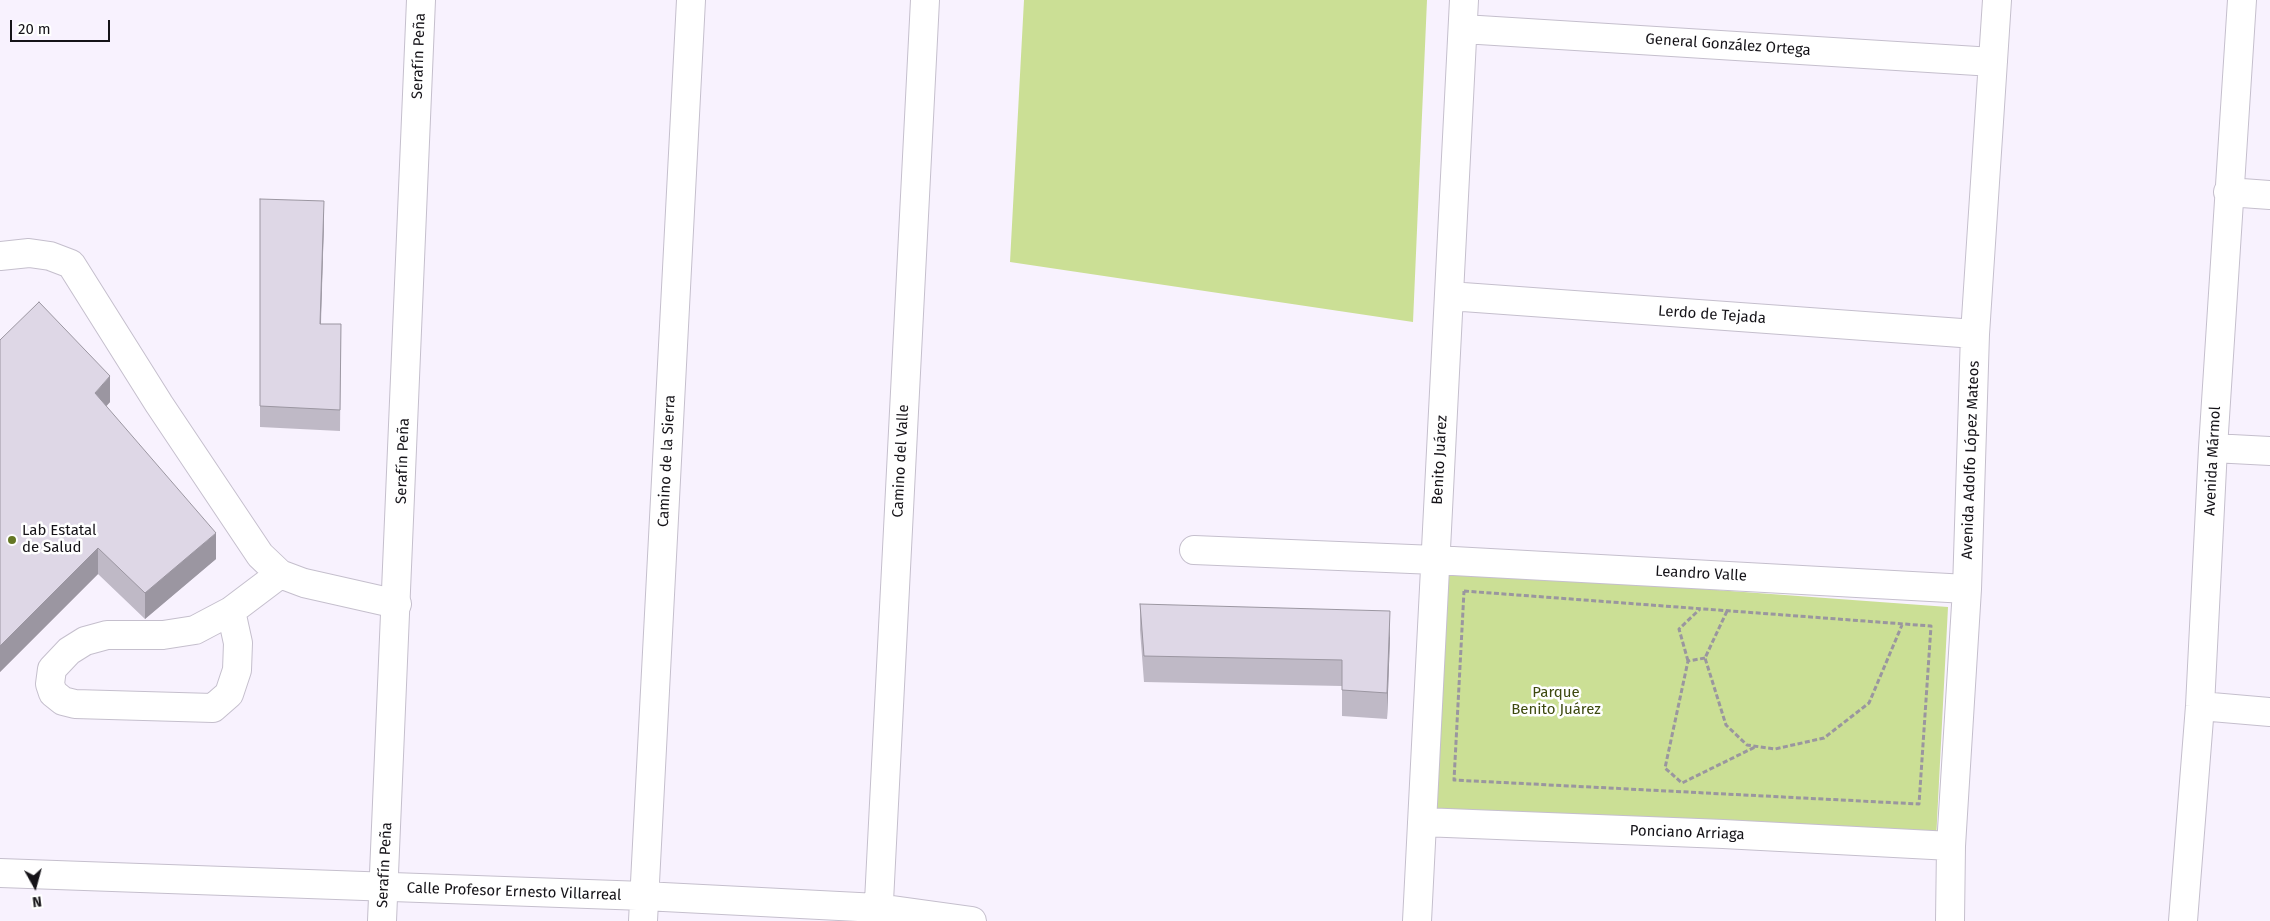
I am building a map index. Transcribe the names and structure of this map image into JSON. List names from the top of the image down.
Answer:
{
  "streets": {
    "street": [
      "General González Ortega",
      "Serafín Peña",
      "Lerdo de Tejada",
      "Benito Juárez",
      "Avenida Adolfo López Mateos",
      "Camino de la Sierra",
      "Camino del Valle",
      "Avenida Mármol",
      "Leandro Valle",
      "Ponciano Arriaga",
      "Calle Profesor Ernesto Villarreal"
    ]
  },
  "crossings": [
    ["General González Ortega", "Benito Juárez"],
    ["General González Ortega", "Avenida Adolfo López Mateos"],
    ["Serafín Peña", "Calle Profesor Ernesto Villarreal"],
    ["Lerdo de Tejada", "Benito Juárez"],
    ["Lerdo de Tejada", "Avenida Adolfo López Mateos"],
    ["Benito Juárez", "Leandro Valle"],
    ["Benito Juárez", "Ponciano Arriaga"],
    ["Avenida Adolfo López Mateos", "Leandro Valle"],
    ["Avenida Adolfo López Mateos", "Ponciano Arriaga"],
    ["Camino de la Sierra", "Calle Profesor Ernesto Villarreal"],
    ["Camino del Valle", "Calle Profesor Ernesto Villarreal"]
  ],
  "parks": ["Parque Benito Juárez"],
  "places": ["Lab Estatal de Salud"],
  "scale_bar": "20 m",
  "north": "bottom"
}
